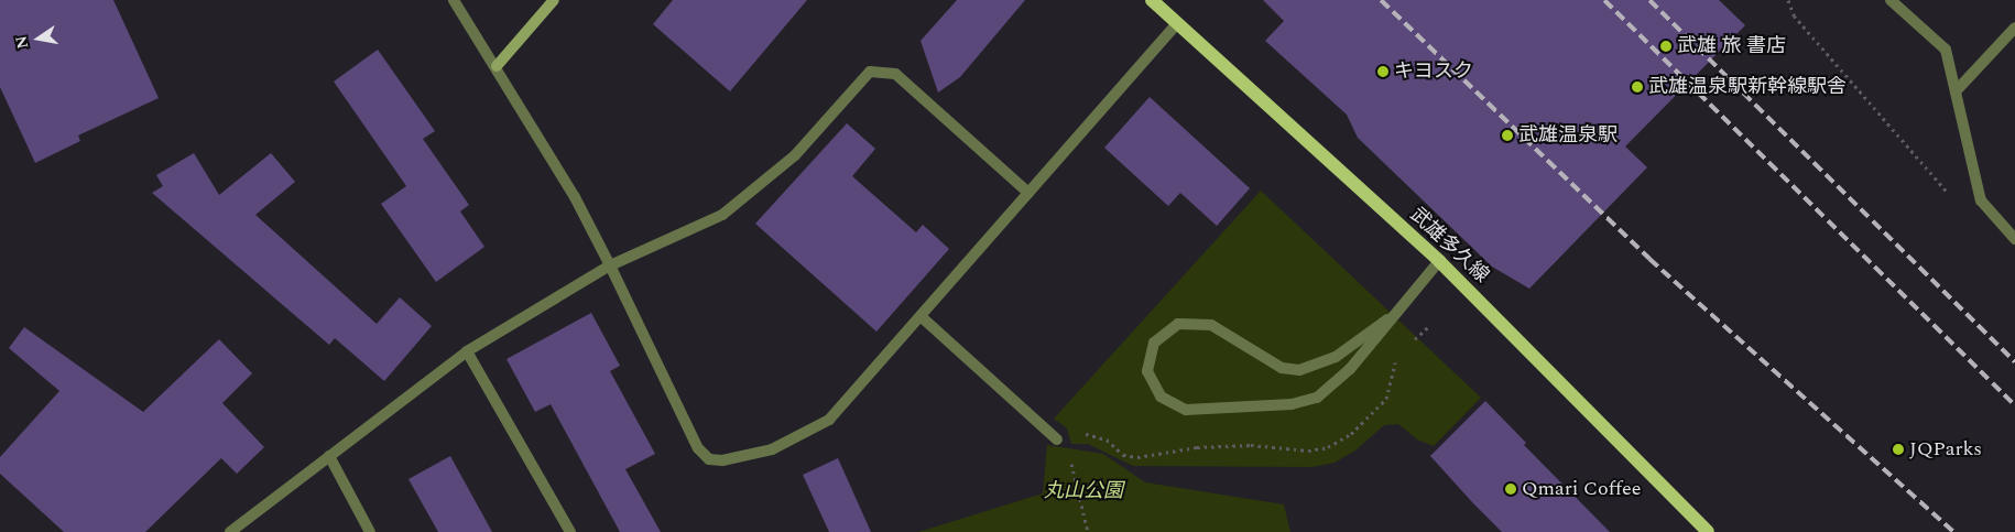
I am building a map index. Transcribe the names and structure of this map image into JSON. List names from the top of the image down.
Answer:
{
  "streets": {
    "main road": ["武雄多久線"]
  },
  "parks": ["丸山公園"],
  "places": [
    "武雄 旅 書店",
    "キヨスク",
    "武雄温泉駅新幹線駅舎",
    "武雄温泉駅",
    "JQParks",
    "Qmari Coffee"
  ],
  "north": "left"
}
